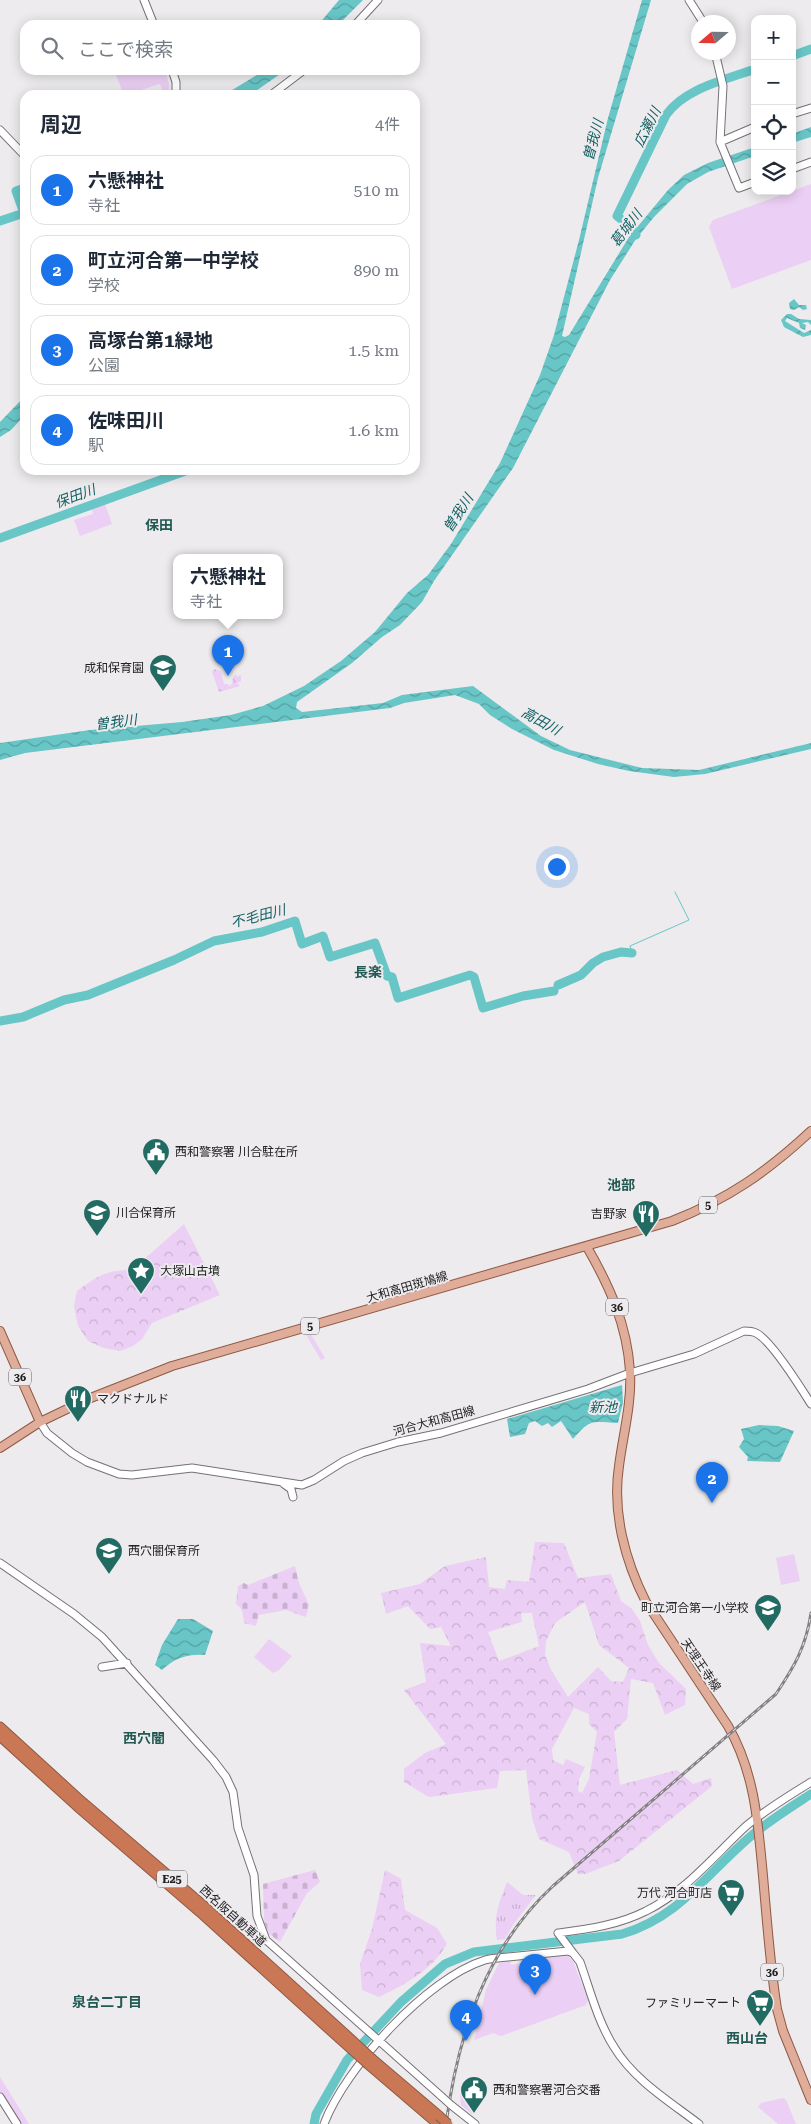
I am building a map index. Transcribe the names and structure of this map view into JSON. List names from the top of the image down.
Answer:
{
  "streets": {
    "highway": ["E25", "西名阪自動車道"],
    "main road": [
      "5",
      "大和高田斑鳩線",
      "36",
      "天理王寺線"
    ],
    "street": ["河合大和高田線"]
  },
  "crossings": [
    ["大和高田斑鳩線", "36"],
    ["大和高田斑鳩線", "河合大和高田線"],
    ["大和高田斑鳩線", "天理王寺線"],
    ["36", "河合大和高田線"],
    ["河合大和高田線", "天理王寺線"]
  ],
  "districts": [
    "保田",
    "長楽",
    "池部",
    "西穴闇",
    "泉台二丁目",
    "西山台"
  ],
  "water": [
    "広瀬川",
    "曽我川",
    "葛城川",
    "保田川",
    "高田川",
    "不毛田川",
    "新池"
  ],
  "places": {
    "school or university": [
      "成和保育園",
      "川合保育所",
      "西穴闇保育所",
      "町立河合第一小学校"
    ],
    "public building": ["西和警察署 川合駐在所", "西和警察署河合交番"],
    "restaurant": ["吉野家", "マクドナルド"],
    "place": ["大塚山古墳"],
    "supermarket": ["万代 河合町店", "ファミリーマート"]
  },
  "north": "left",
  "page": {
    "map_buttons": ["+", "−"],
    "search": "ここで検索",
    "heading": ["周辺", "4件"],
    "list": [
      {
        "mark": "1",
        "name": "六懸神社",
        "note": "寺社",
        "value": "510 m"
      },
      {
        "mark": "2",
        "name": "町立河合第一中学校",
        "note": "学校",
        "value": "890 m"
      },
      {
        "mark": "3",
        "name": "高塚台第1緑地",
        "note": "公園",
        "value": "1.5 km"
      },
      {
        "mark": "4",
        "name": "佐味田川",
        "note": "駅",
        "value": "1.6 km"
      }
    ],
    "popup": ["六懸神社", "寺社"],
    "pins": [
      "1",
      "2",
      "3",
      "4"
    ]
  }
}
